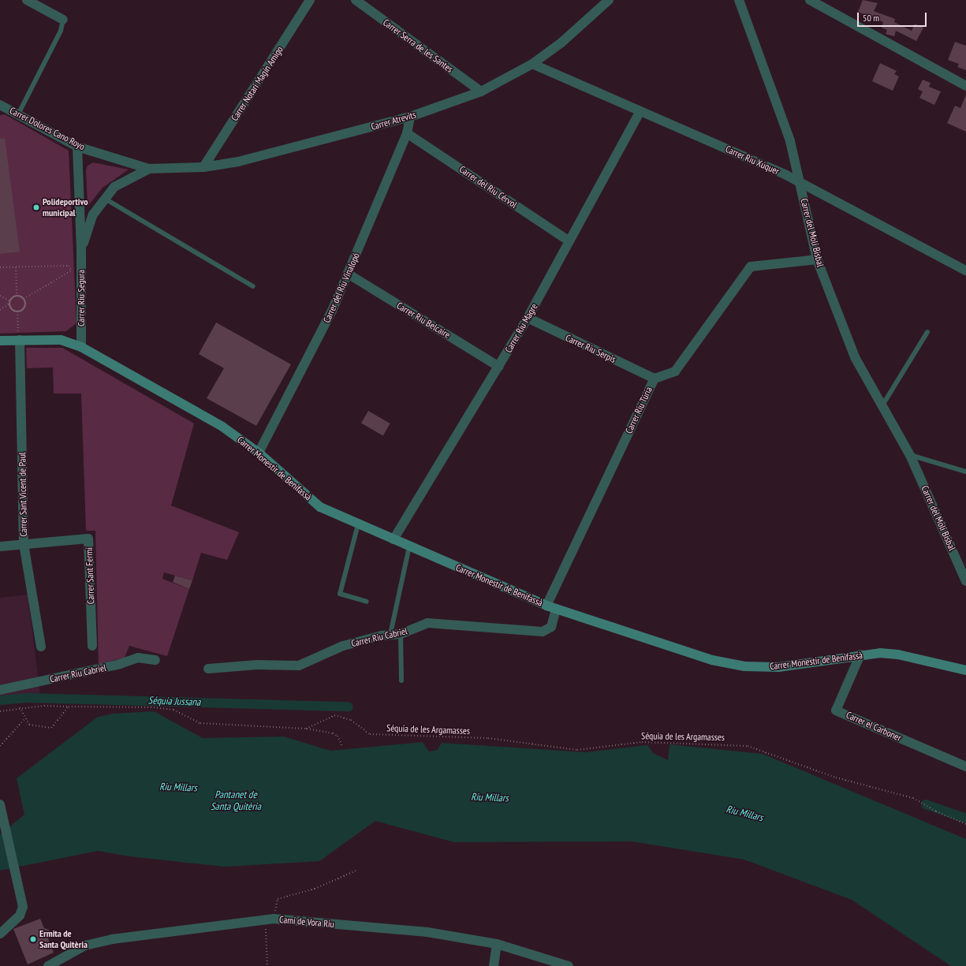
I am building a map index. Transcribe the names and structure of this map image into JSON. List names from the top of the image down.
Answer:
{
  "streets": {
    "street": [
      "Carrer Serra de les Santes",
      "Carrer Notari Magín Amigo",
      "Carrer Atrevits",
      "Carrer Dolores Cano Royo",
      "Carrer Riu Xúquer",
      "Carrer del Riu Cérvol",
      "Carrer del Molí Bisbal",
      "Carrer del Riu Vinalopó",
      "Carrer Riu Segura",
      "Carrer Riu Belcaire",
      "Carrer Riu Magre",
      "Carrer Riu Serpis",
      "Carrer Riu Túria",
      "Carrer Monestir de Benifassà",
      "Carrer Sant Vicent de Paul",
      "Carrer Sant Fermí",
      "Carrer Riu Cabriel",
      "Carrer el Carboner",
      "Camí de Vora Riu"
    ],
    "path": ["Séquia de les Argamasses"]
  },
  "crossings": [
    ["Carrer Serra de les Santes", "Carrer Atrevits"],
    ["Carrer Notari Magín Amigo", "Carrer Atrevits"],
    ["Carrer Atrevits", "Carrer Dolores Cano Royo"],
    ["Carrer Atrevits", "Carrer Riu Xúquer"],
    ["Carrer Atrevits", "Carrer del Riu Vinalopó"],
    ["Carrer Dolores Cano Royo", "Carrer Riu Segura"],
    ["Carrer Riu Xúquer", "Carrer del Molí Bisbal"],
    ["Carrer Riu Xúquer", "Carrer Riu Magre"],
    ["Carrer del Riu Cérvol", "Carrer del Riu Vinalopó"],
    ["Carrer del Riu Cérvol", "Carrer Riu Magre"],
    ["Carrer del Molí Bisbal", "Carrer Riu Túria"],
    ["Carrer del Riu Vinalopó", "Carrer Riu Belcaire"],
    ["Carrer del Riu Vinalopó", "Carrer Monestir de Benifassà"],
    ["Carrer Riu Segura", "Carrer Monestir de Benifassà"],
    ["Carrer Riu Belcaire", "Carrer Riu Magre"],
    ["Carrer Riu Magre", "Carrer Riu Serpis"],
    ["Carrer Riu Magre", "Carrer Monestir de Benifassà"],
    ["Carrer Riu Serpis", "Carrer Riu Túria"],
    ["Carrer Riu Túria", "Carrer Monestir de Benifassà"],
    ["Carrer Monestir de Benifassà", "Carrer Sant Vicent de Paul"],
    ["Carrer Monestir de Benifassà", "Carrer Riu Cabriel"],
    ["Carrer Monestir de Benifassà", "Carrer el Carboner"],
    ["Carrer Sant Vicent de Paul", "Carrer Sant Fermí"]
  ],
  "water": ["Séquia Jussana", "Riu Millars", "Pantanet de Santa Quitèria"],
  "places": ["Polideportivo municipal", "Ermita de Santa Quitèria"],
  "scale_bar": "50 m"
}
